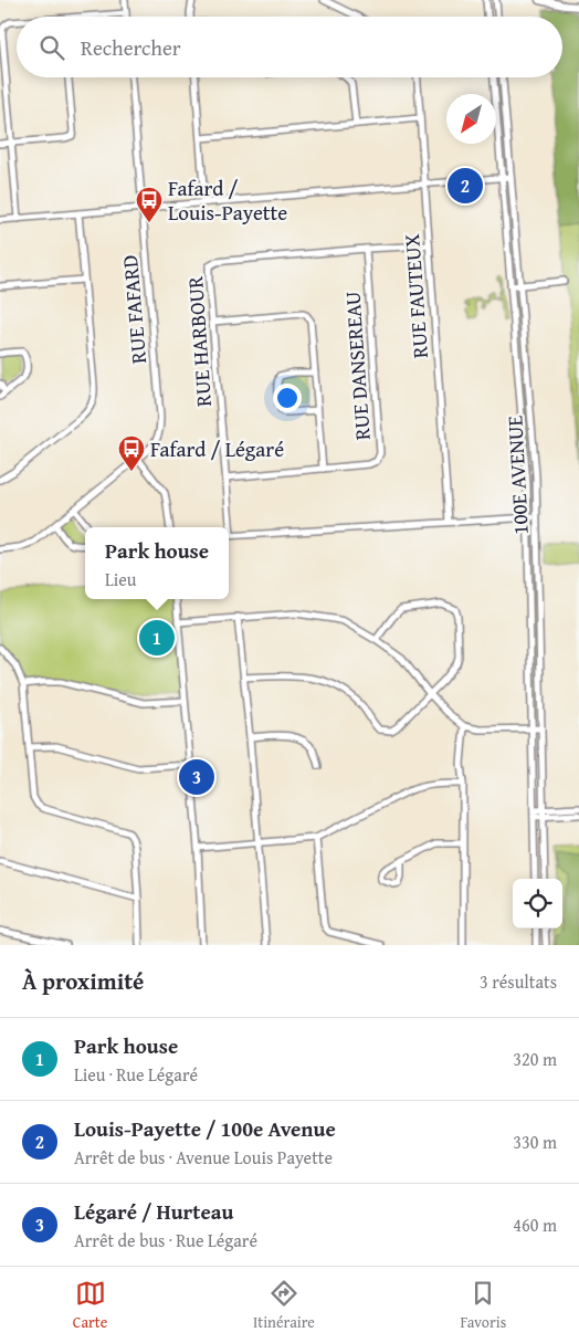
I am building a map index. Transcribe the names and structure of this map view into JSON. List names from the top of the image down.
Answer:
{
  "streets": {
    "street": [
      "RUE FAUTEUX",
      "RUE FAFARD",
      "RUE HARBOUR",
      "RUE DANSEREAU",
      "100E AVENUE"
    ]
  },
  "crossings": [
    ["RUE FAUTEUX", "RUE HARBOUR"],
    ["RUE HARBOUR", "RUE DANSEREAU"]
  ],
  "places": {
    "bus stop": ["Fafard / Louis-Payette", "Fafard / Légaré"]
  },
  "north": "bottom left",
  "page": {
    "search": "Rechercher",
    "pins": ["2", "1", "3"],
    "popup": ["Park house", "Lieu"],
    "heading": ["À proximité", "3 résultats"],
    "list": [
      {
        "mark": "1",
        "name": "Park house",
        "note": "Lieu · Rue Légaré",
        "value": "320 m"
      },
      {
        "mark": "2",
        "name": "Louis-Payette / 100e Avenue",
        "note": "Arrêt de bus · Avenue Louis Payette",
        "value": "330 m"
      },
      {
        "mark": "3",
        "name": "Légaré / Hurteau",
        "note": "Arrêt de bus · Rue Légaré",
        "value": "460 m"
      }
    ],
    "nav": ["Carte", "Itinéraire", "Favoris"]
  }
}
